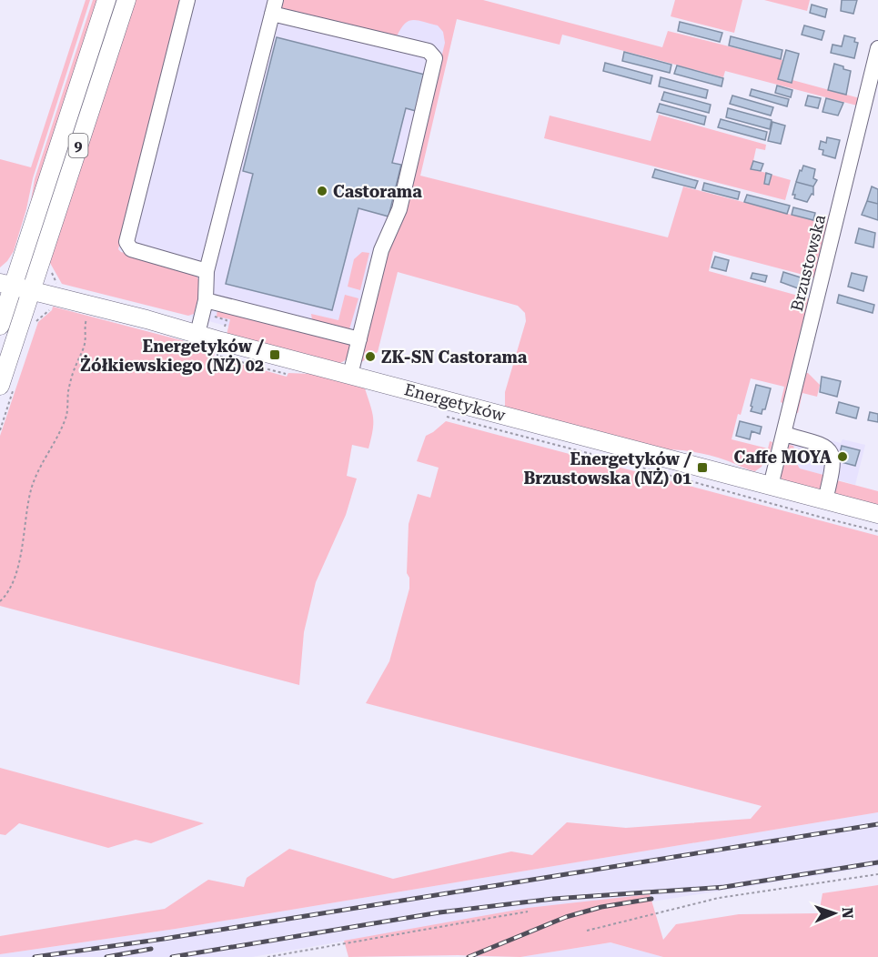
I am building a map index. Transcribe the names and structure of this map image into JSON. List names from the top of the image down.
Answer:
{
  "streets": {
    "main road": ["9", "Energetyków"],
    "street": ["Brzustowska"]
  },
  "crossings": [
    ["9", "Energetyków"],
    ["Brzustowska", "Energetyków"]
  ],
  "places": {
    "other": ["Castorama", "ZK-SN Castorama", "Caffe MOYA"],
    "transit": ["Energetyków / Żółkiewskiego (NŻ) 02", "Energetyków / Brzustowska (NŻ) 01"]
  },
  "north": "right"
}
